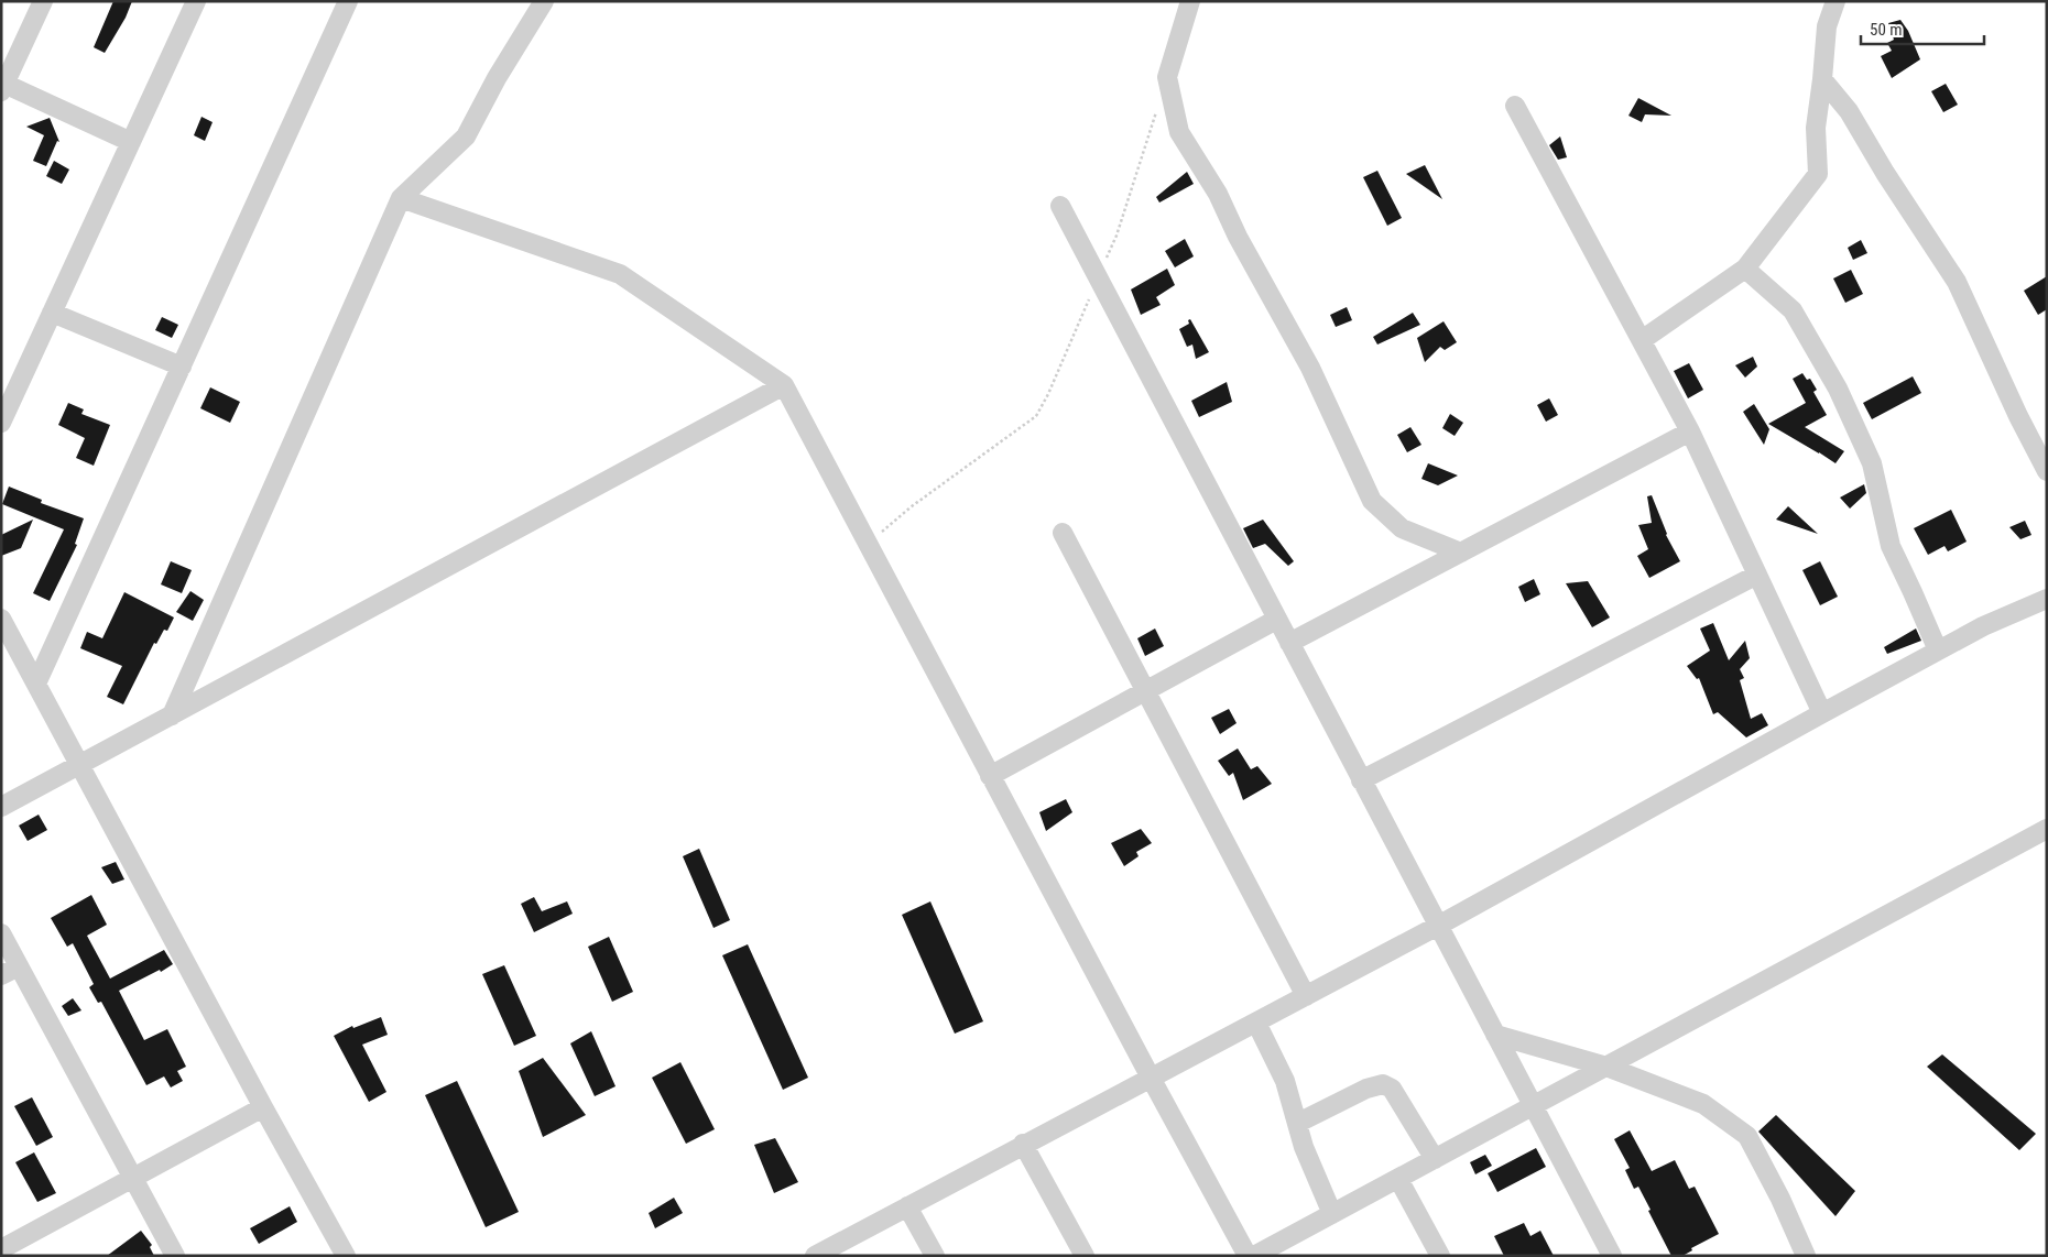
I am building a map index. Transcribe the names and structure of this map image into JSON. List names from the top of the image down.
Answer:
{
  "scale_bar": "50 m"
}
